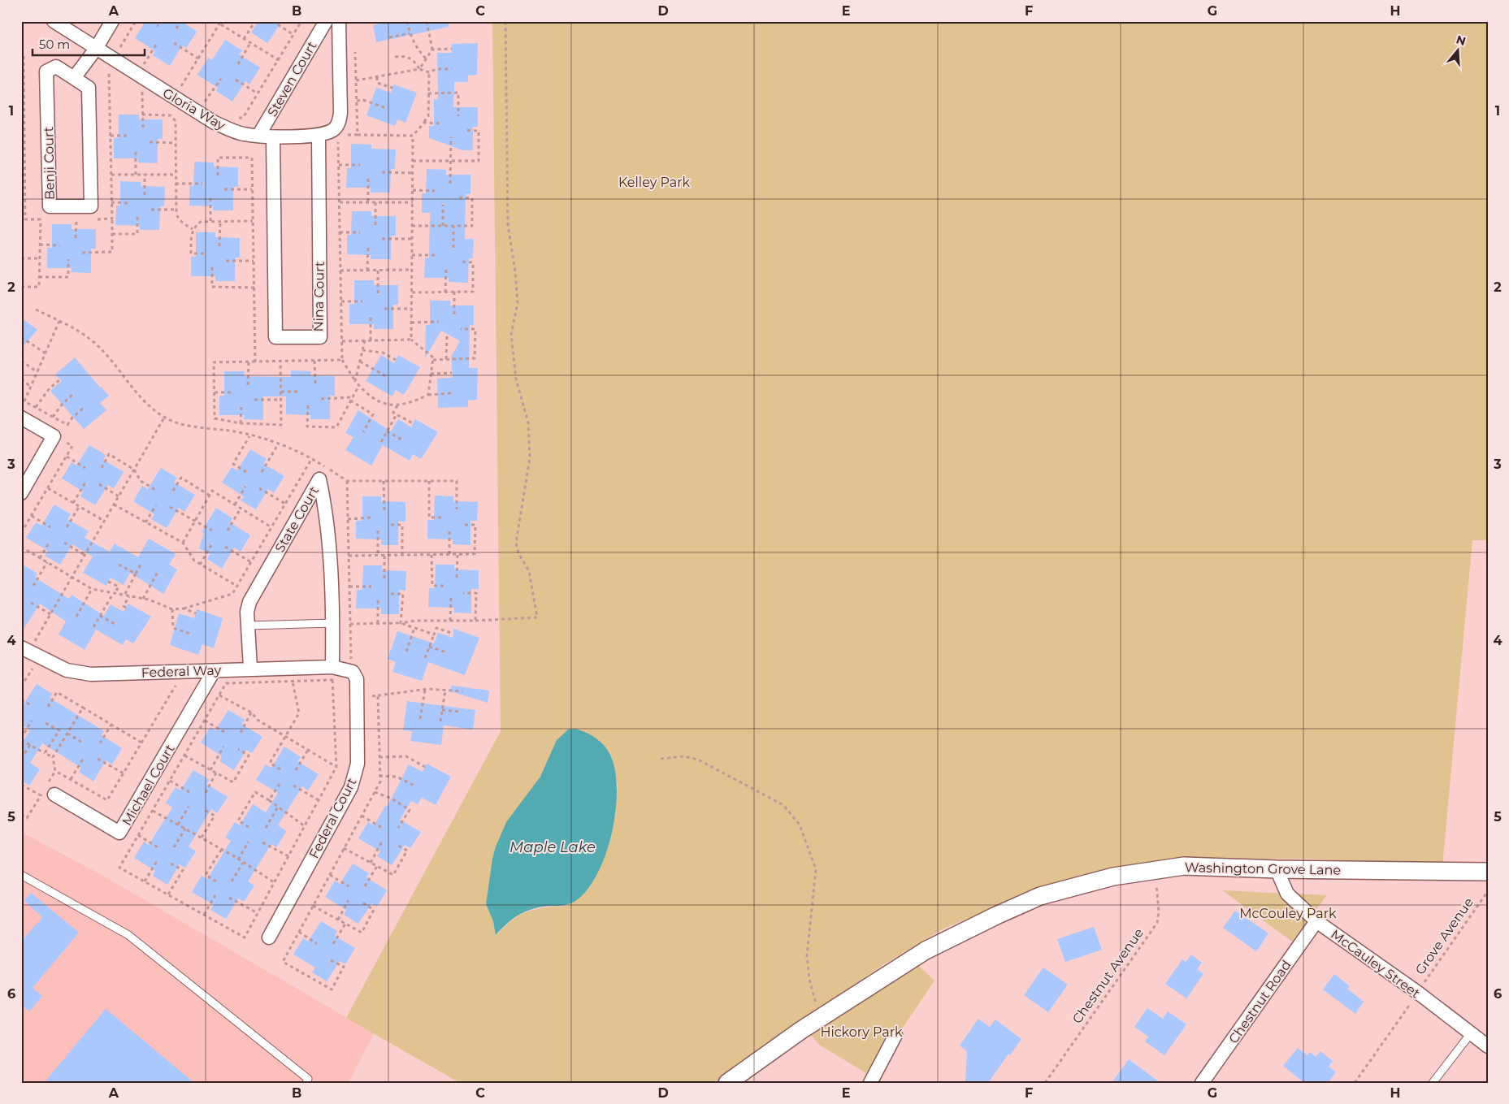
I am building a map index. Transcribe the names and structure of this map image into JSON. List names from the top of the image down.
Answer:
{
  "streets": {
    "street": [
      "Steven Court",
      "Gloria Way",
      "Benji Court",
      "Nina Court",
      "State Court",
      "Federal Way",
      "Michael Court",
      "Federal Court",
      "Washington Grove Lane",
      "McCauley Street",
      "Chestnut Road"
    ],
    "path": ["Grove Avenue", "Chestnut Avenue"]
  },
  "crossings": [
    ["Steven Court", "Gloria Way"],
    ["Gloria Way", "Nina Court"],
    ["State Court", "Federal Way"],
    ["Federal Way", "Michael Court"],
    ["Federal Way", "Federal Court"],
    ["Washington Grove Lane", "McCauley Street"],
    ["Washington Grove Lane", "Chestnut Avenue"],
    ["Grove Avenue", "McCauley Street"],
    ["McCauley Street", "Chestnut Road"]
  ],
  "water": ["Maple Lake"],
  "parks": ["Kelley Park", "McCouley Park", "Hickory Park"],
  "scale_bar": "50 m",
  "north": "top",
  "grid": {
    "columns": [
      "A",
      "B",
      "C",
      "D",
      "E",
      "F",
      "G",
      "H"
    ],
    "rows": [
      "1",
      "2",
      "3",
      "4",
      "5",
      "6"
    ]
  }
}
